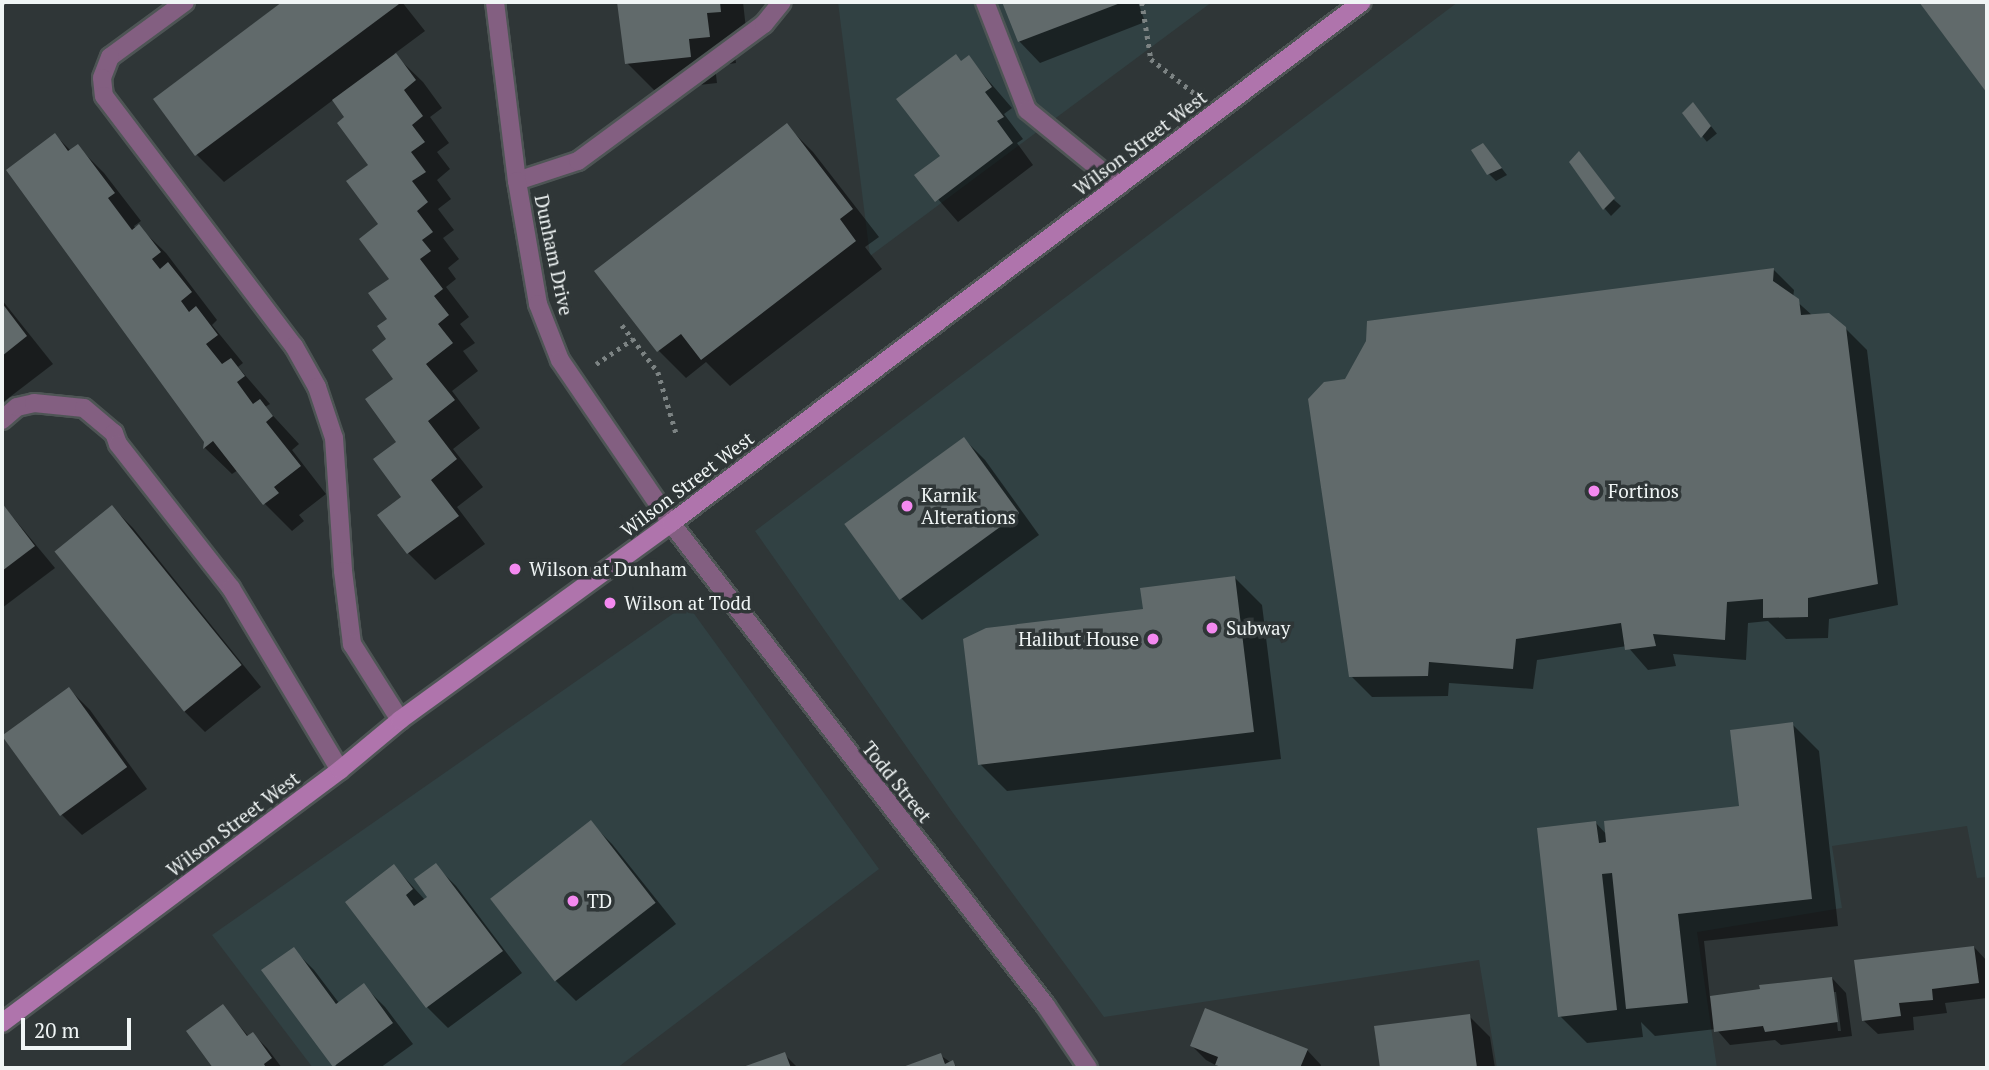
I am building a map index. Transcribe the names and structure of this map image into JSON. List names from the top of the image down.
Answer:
{
  "streets": {
    "main road": ["Wilson Street West"],
    "street": ["Dunham Drive", "Todd Street"]
  },
  "crossings": [
    ["Wilson Street West", "Dunham Drive"],
    ["Wilson Street West", "Todd Street"],
    ["Dunham Drive", "Todd Street"]
  ],
  "places": [
    "Fortinos",
    "Karnik Alterations",
    "Wilson at Dunham",
    "Wilson at Todd",
    "Subway",
    "Halibut House",
    "TD"
  ],
  "scale_bar": "20 m"
}
